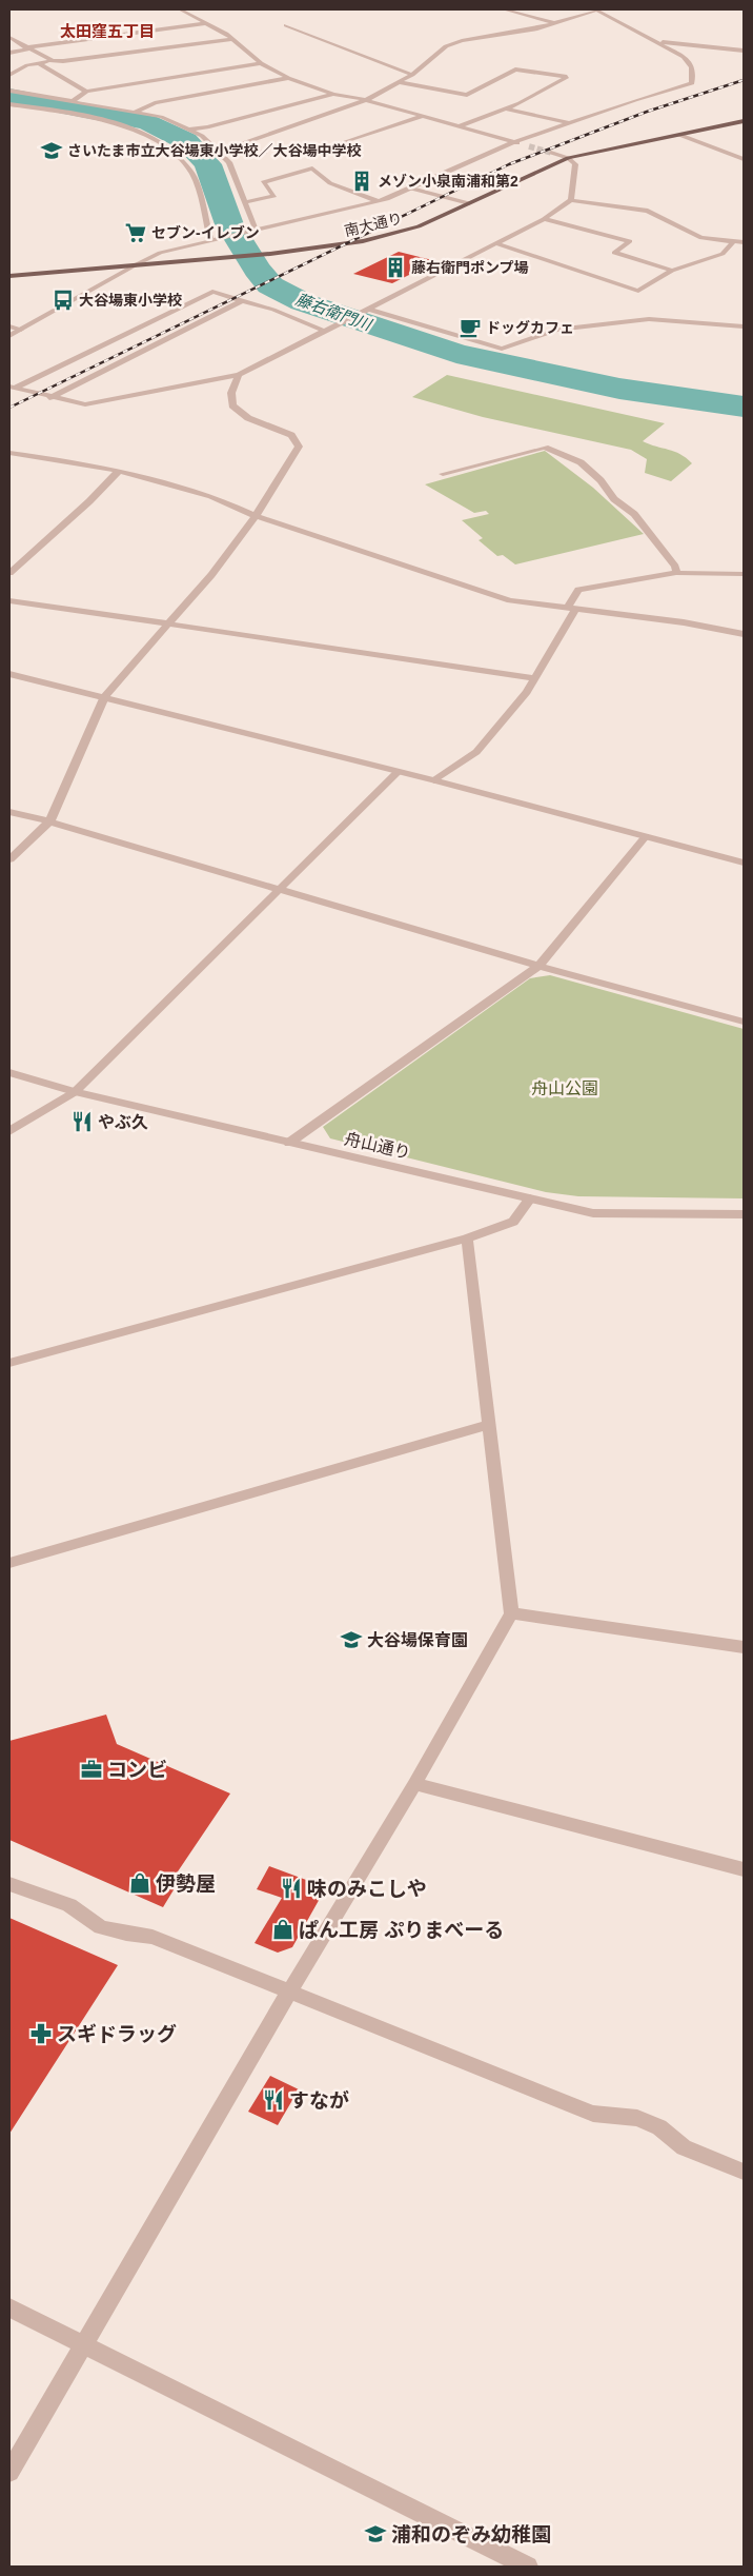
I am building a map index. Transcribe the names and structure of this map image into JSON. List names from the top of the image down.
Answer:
{
  "streets": {
    "main road": ["南大通り"],
    "street": ["舟山通り"]
  },
  "districts": ["太田窪五丁目"],
  "water": ["藤右衛門川"],
  "parks": ["舟山公園"],
  "places": {
    "school or university": ["さいたま市立大谷場東小学校／大谷場中学校", "大谷場保育園", "浦和のぞみ幼稚園"],
    "building": ["メゾン小泉南浦和第2", "藤右衛門ポンプ場"],
    "supermarket": ["セブン-イレブン"],
    "bus stop": ["大谷場東小学校"],
    "cafe": ["ドッグカフェ"],
    "restaurant": ["やぶ久", "味のみこしや", "すなが"],
    "office": ["コンビ"],
    "shop": ["伊勢屋", "ぱん工房 ぷりまべーる"],
    "pharmacy": ["スギドラッグ"]
  }
}
